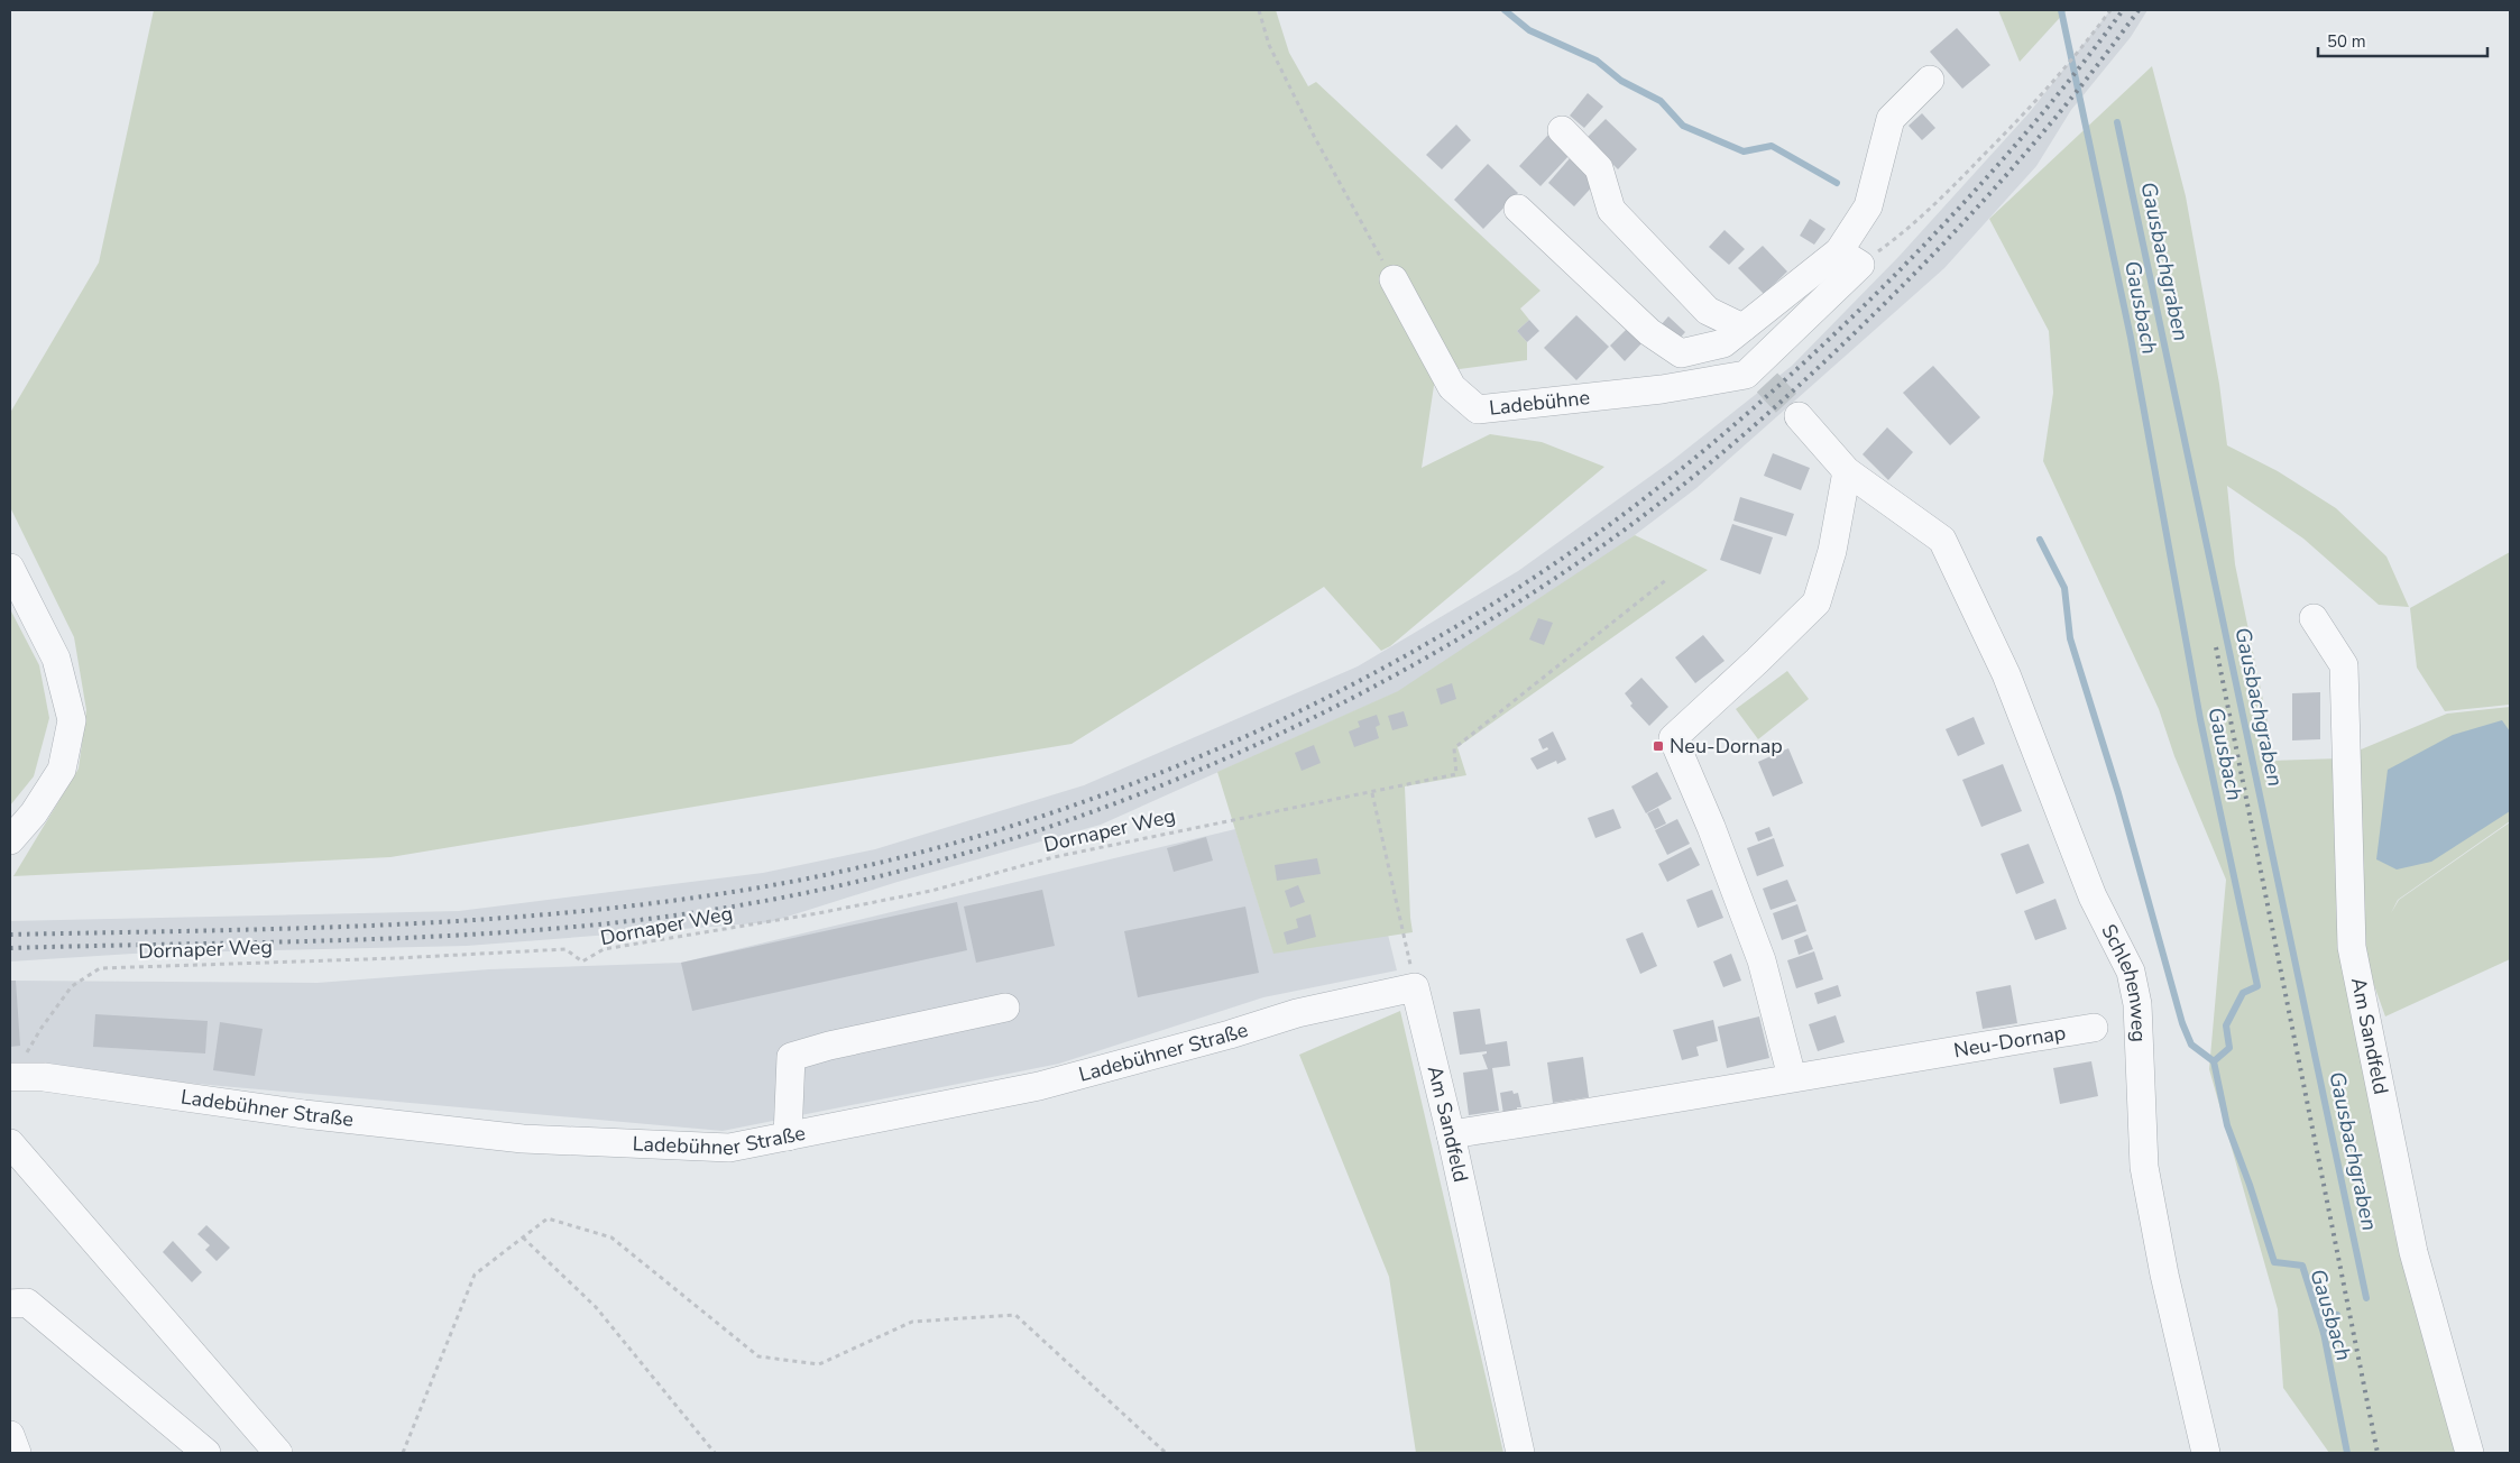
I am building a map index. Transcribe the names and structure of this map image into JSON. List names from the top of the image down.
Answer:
{
  "streets": {
    "street": [
      "Ladebühne",
      "Schlehenweg",
      "Am Sandfeld",
      "Neu-Dornap",
      "Ladebühner Straße"
    ],
    "path": ["Dornaper Weg"]
  },
  "crossings": [
    ["Dornaper Weg", "Ladebühner Straße"],
    ["Am Sandfeld", "Neu-Dornap"],
    ["Am Sandfeld", "Ladebühner Straße"]
  ],
  "water": ["Gausbachgraben", "Gausbach"],
  "places": {
    "transit": ["Neu-Dornap"]
  },
  "scale_bar": "50 m"
}
